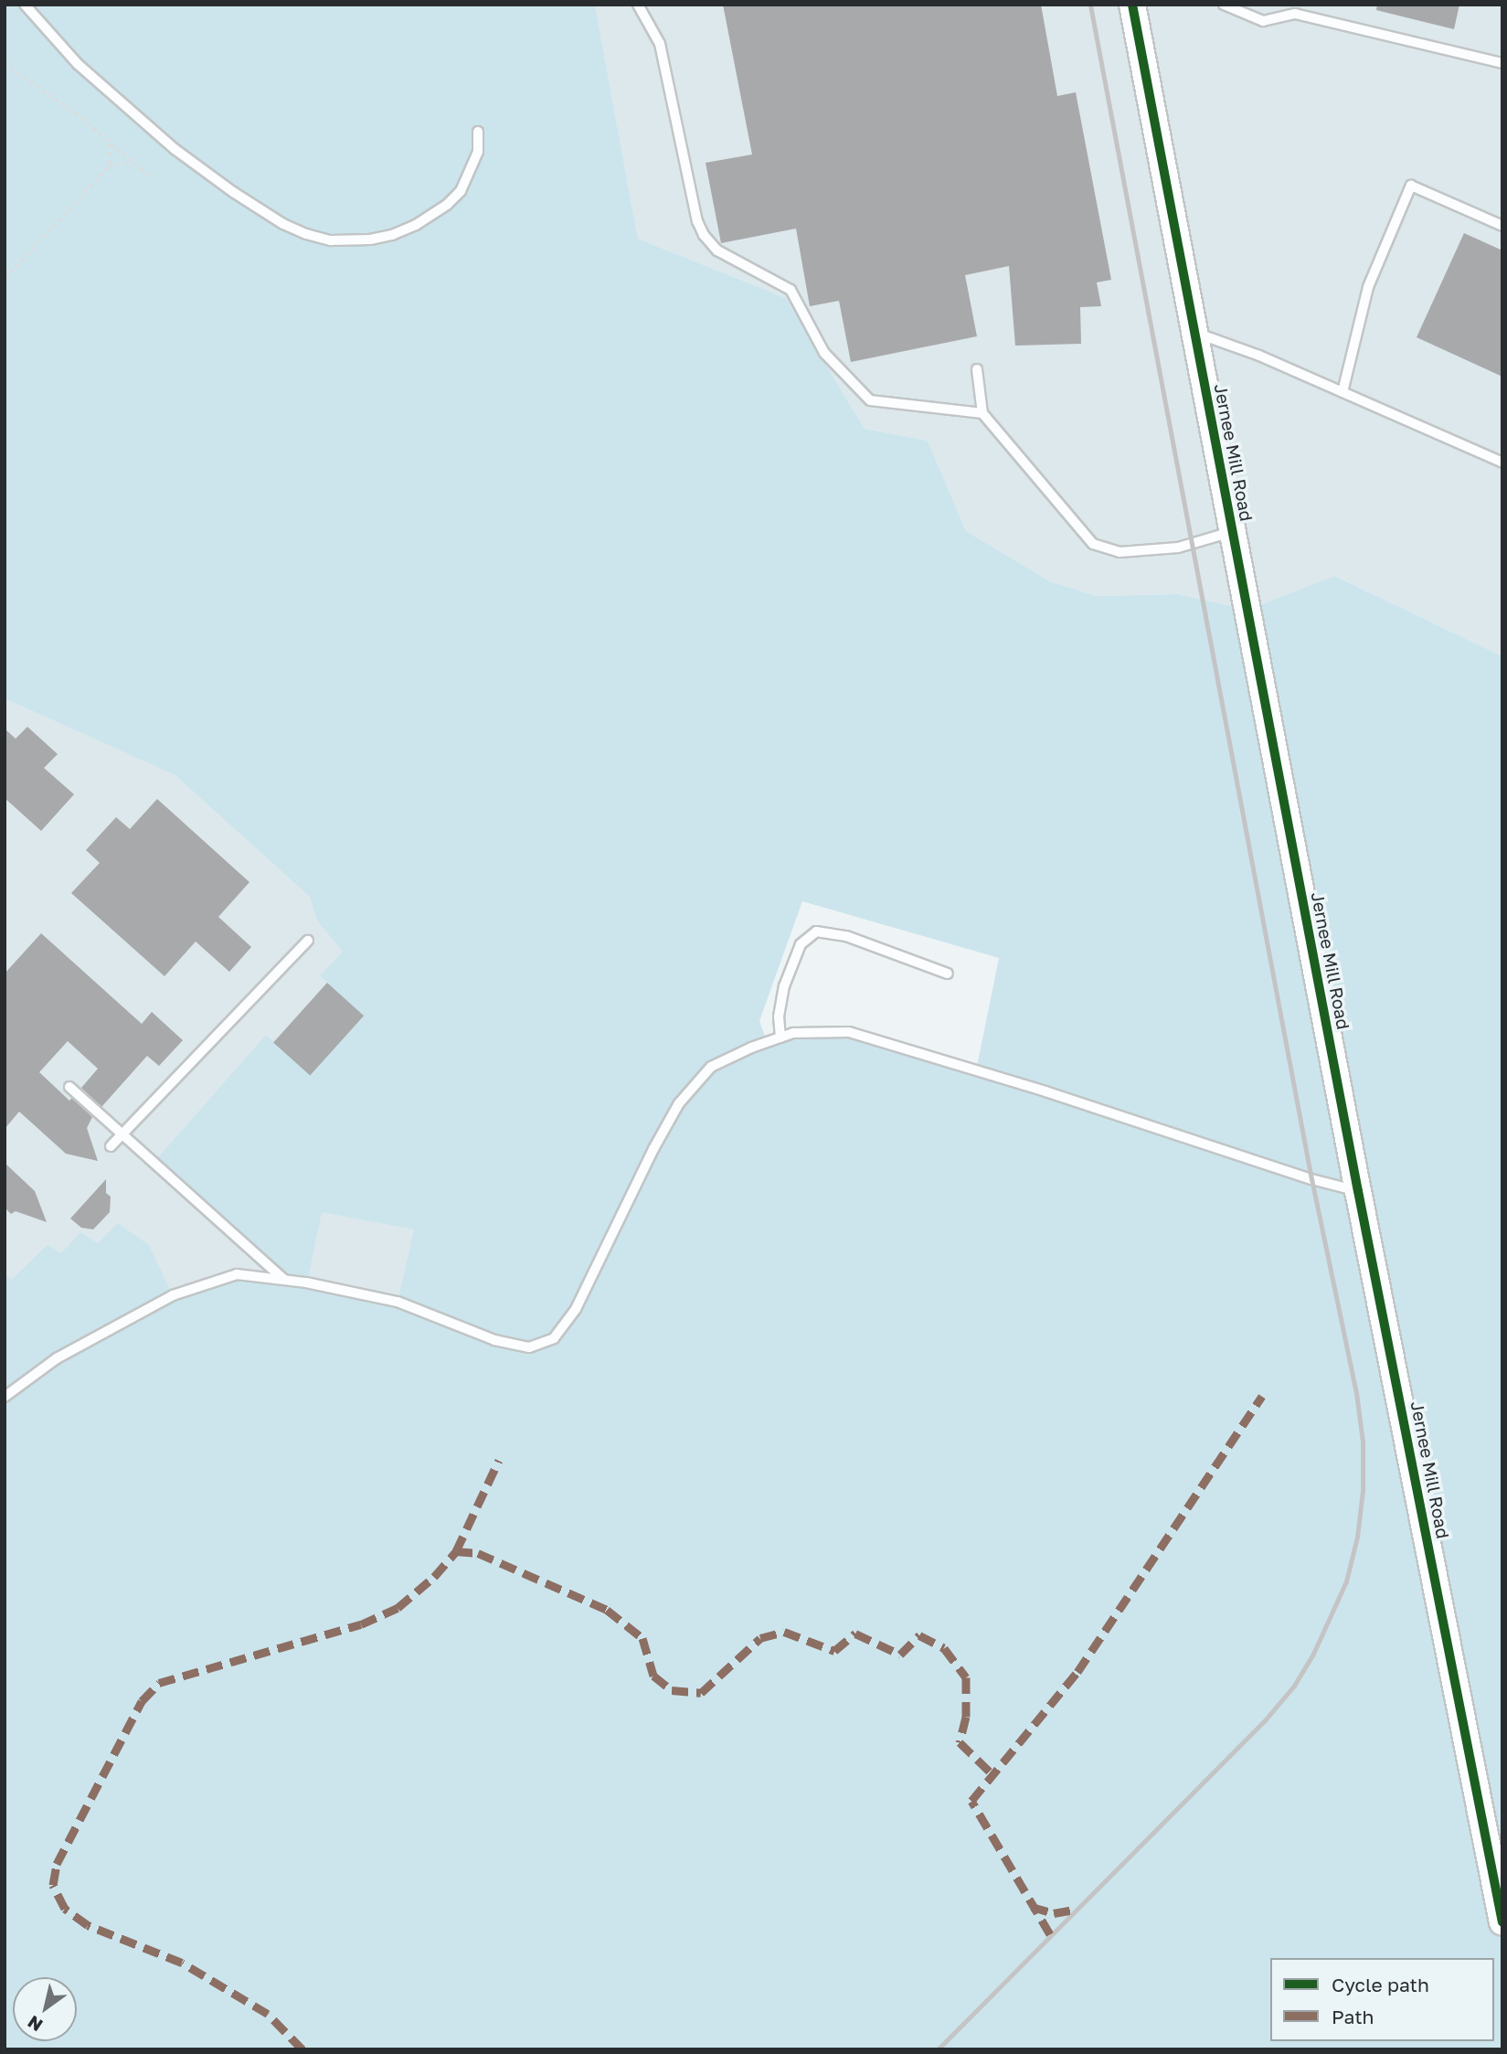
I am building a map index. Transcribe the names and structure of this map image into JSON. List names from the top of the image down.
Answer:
{
  "streets": {
    "street": ["Jernee Mill Road"]
  },
  "legend": ["Cycle path", "Path"],
  "north": "bottom left"
}
